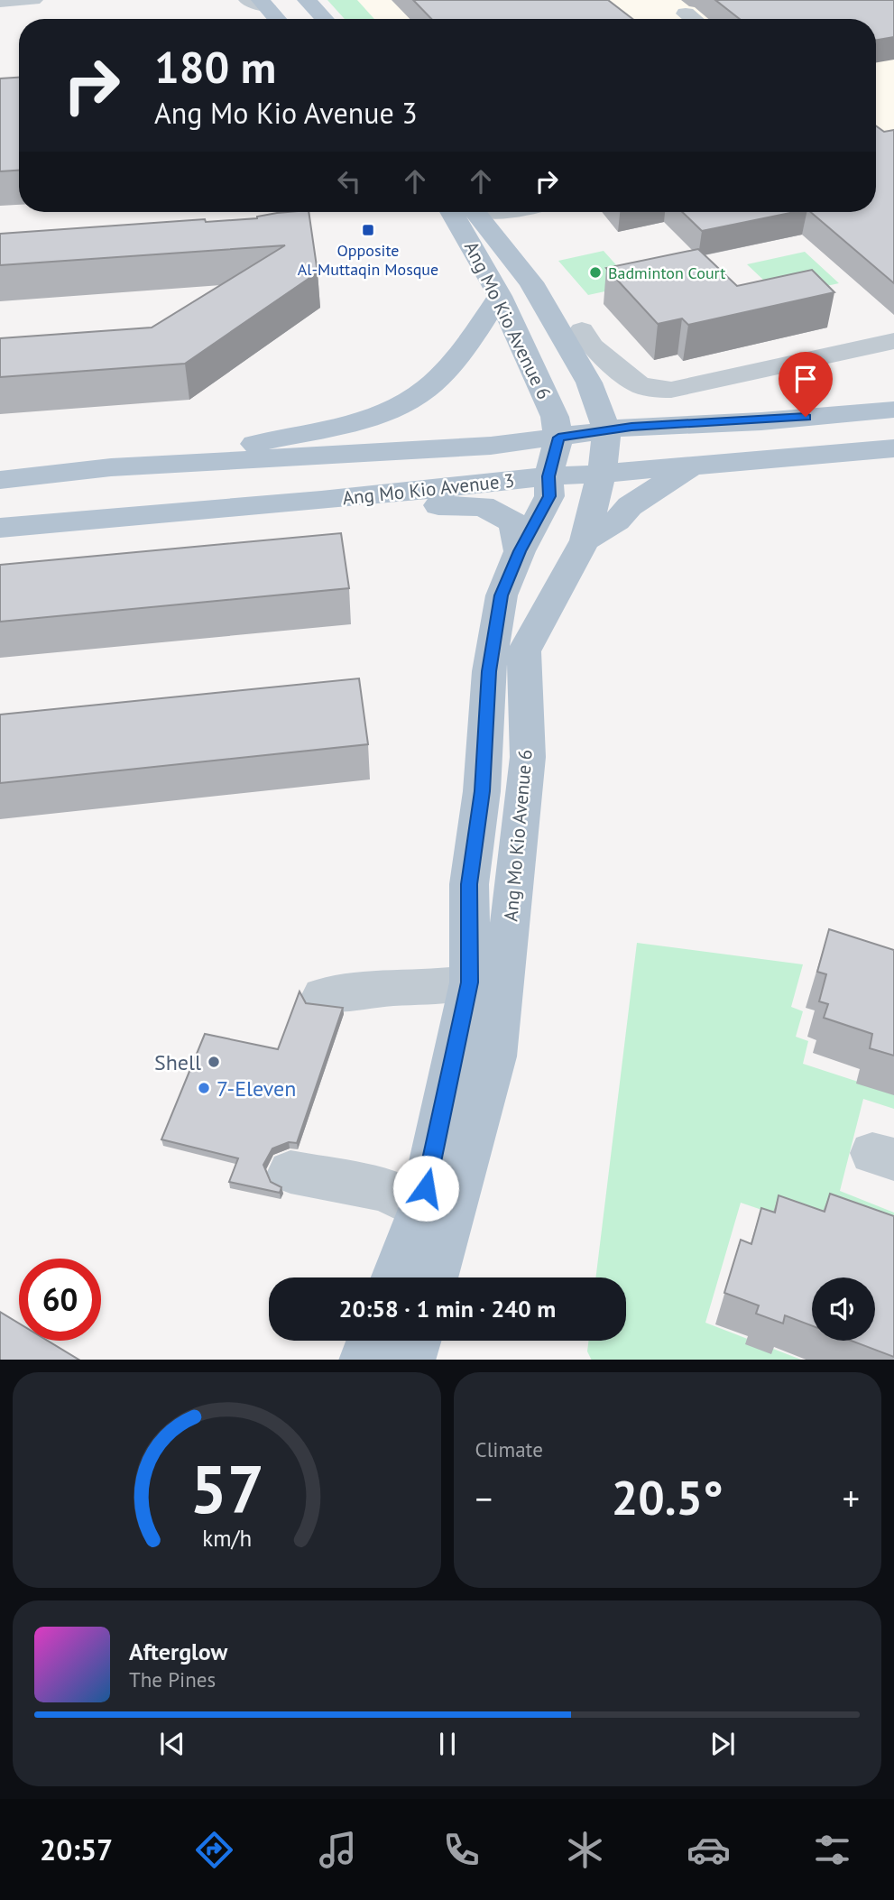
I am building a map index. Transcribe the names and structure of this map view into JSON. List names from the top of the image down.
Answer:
{
  "streets": {
    "main road": ["Ang Mo Kio Avenue 6", "Ang Mo Kio Avenue 3"]
  },
  "crossings": [
    ["Ang Mo Kio Avenue 6", "Ang Mo Kio Avenue 3"]
  ],
  "places": {
    "transit": ["Opposite Al-Muttaqin Mosque"],
    "other": ["Badminton Court", "Shell", "7-Eleven"]
  },
  "page": {
    "turn": ["180 m", "Ang Mo Kio Avenue 3"],
    "limit": "60",
    "trip": "20:58 · 1 min · 240 m",
    "tile": "Climate",
    "heat": ["−", "20.5°", "+"],
    "song": ["Afterglow", "The Pines"],
    "tabs": "20:57",
    "gauge": ["57", "km/h"]
  }
}
